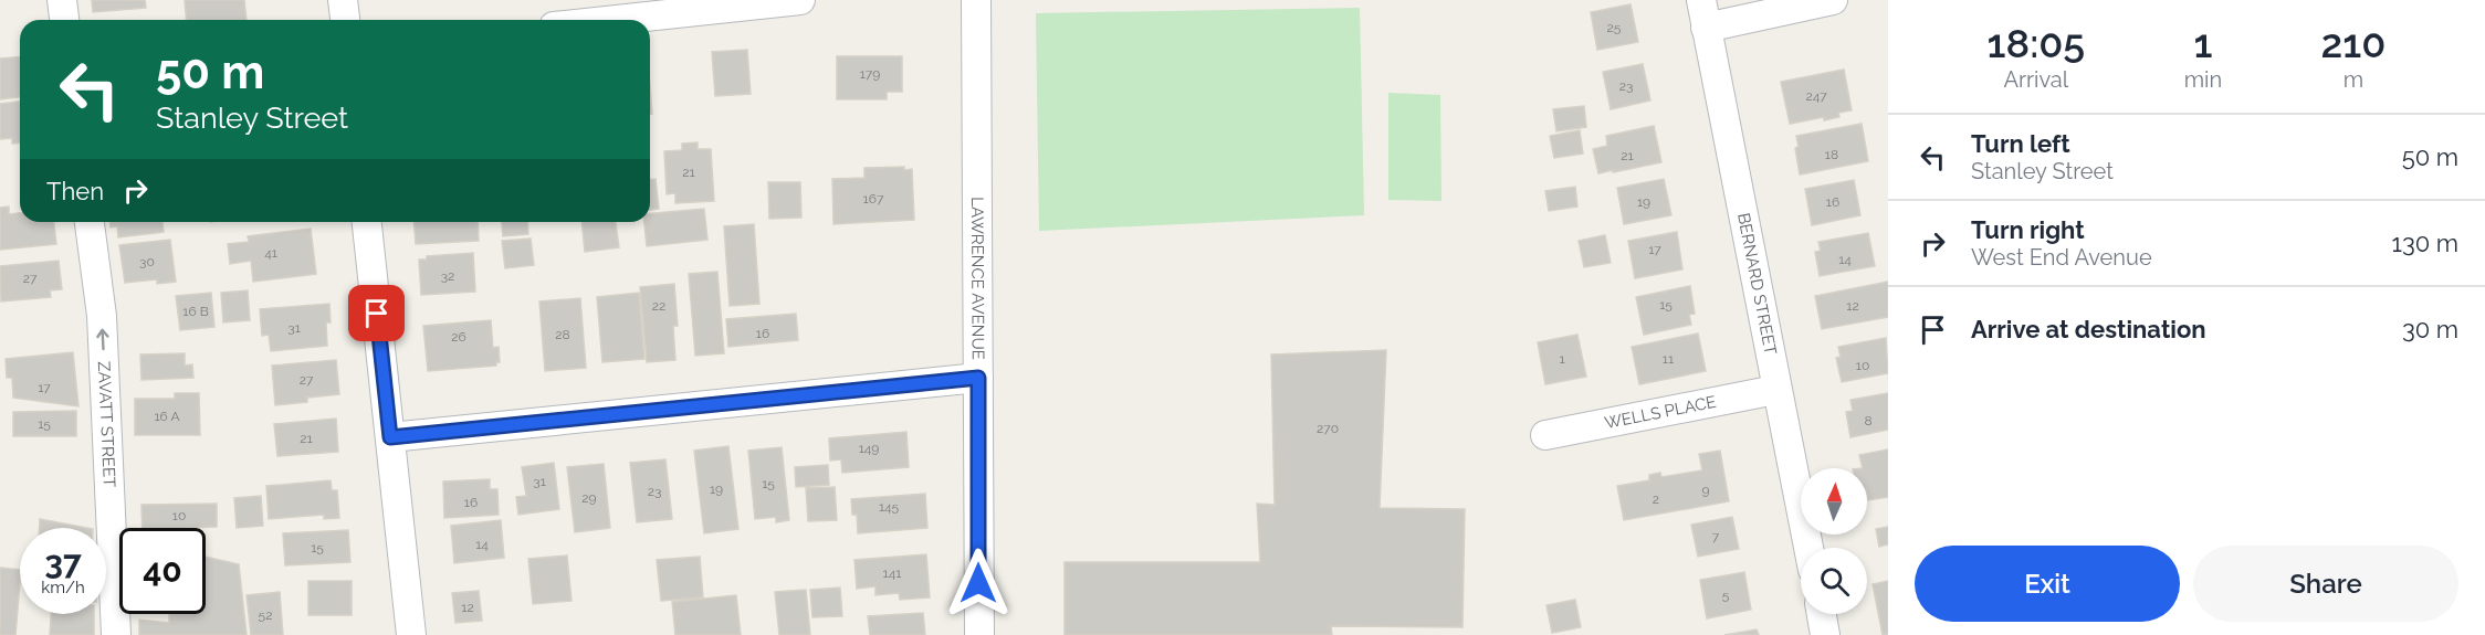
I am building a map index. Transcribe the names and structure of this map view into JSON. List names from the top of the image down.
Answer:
{
  "streets": {
    "street": [
      "LAWRENCE AVENUE",
      "BERNARD STREET",
      "WELLS PLACE",
      "ZAVATT STREET"
    ]
  },
  "crossings": [
    ["BERNARD STREET", "WELLS PLACE"]
  ],
  "one_way": ["ZAVATT STREET"],
  "house_numbers": [
    "25",
    "179",
    "23",
    "247",
    "18",
    "21",
    "21",
    "167",
    "19",
    "16",
    "17",
    "41",
    "14",
    "30",
    "32",
    "27",
    "15",
    "22",
    "12",
    "16 B",
    "31",
    "16",
    "28",
    "26",
    "1",
    "11",
    "10",
    "27",
    "17",
    "16 A",
    "8",
    "15",
    "270",
    "21",
    "149",
    "31",
    "15",
    "19",
    "9",
    "23",
    "29",
    "2",
    "16",
    "145",
    "10",
    "7",
    "14",
    "15",
    "141",
    "5",
    "12",
    "52"
  ],
  "north": "top",
  "page": {
    "eta": [
      "18:05",
      "Arrival",
      "1",
      "min",
      "210",
      "m"
    ],
    "turn": ["50 m", "Stanley Street"],
    "list": [
      {
        "name": "Turn left",
        "note": "Stanley Street",
        "value": "50 m"
      },
      {
        "name": "Turn right",
        "note": "West End Avenue",
        "value": "130 m"
      },
      {
        "name": "Arrive at destination",
        "value": "30 m"
      }
    ],
    "then": "Then",
    "speed": "37 km/h",
    "limit": "40",
    "buttons": ["Exit", "Share"]
  }
}
